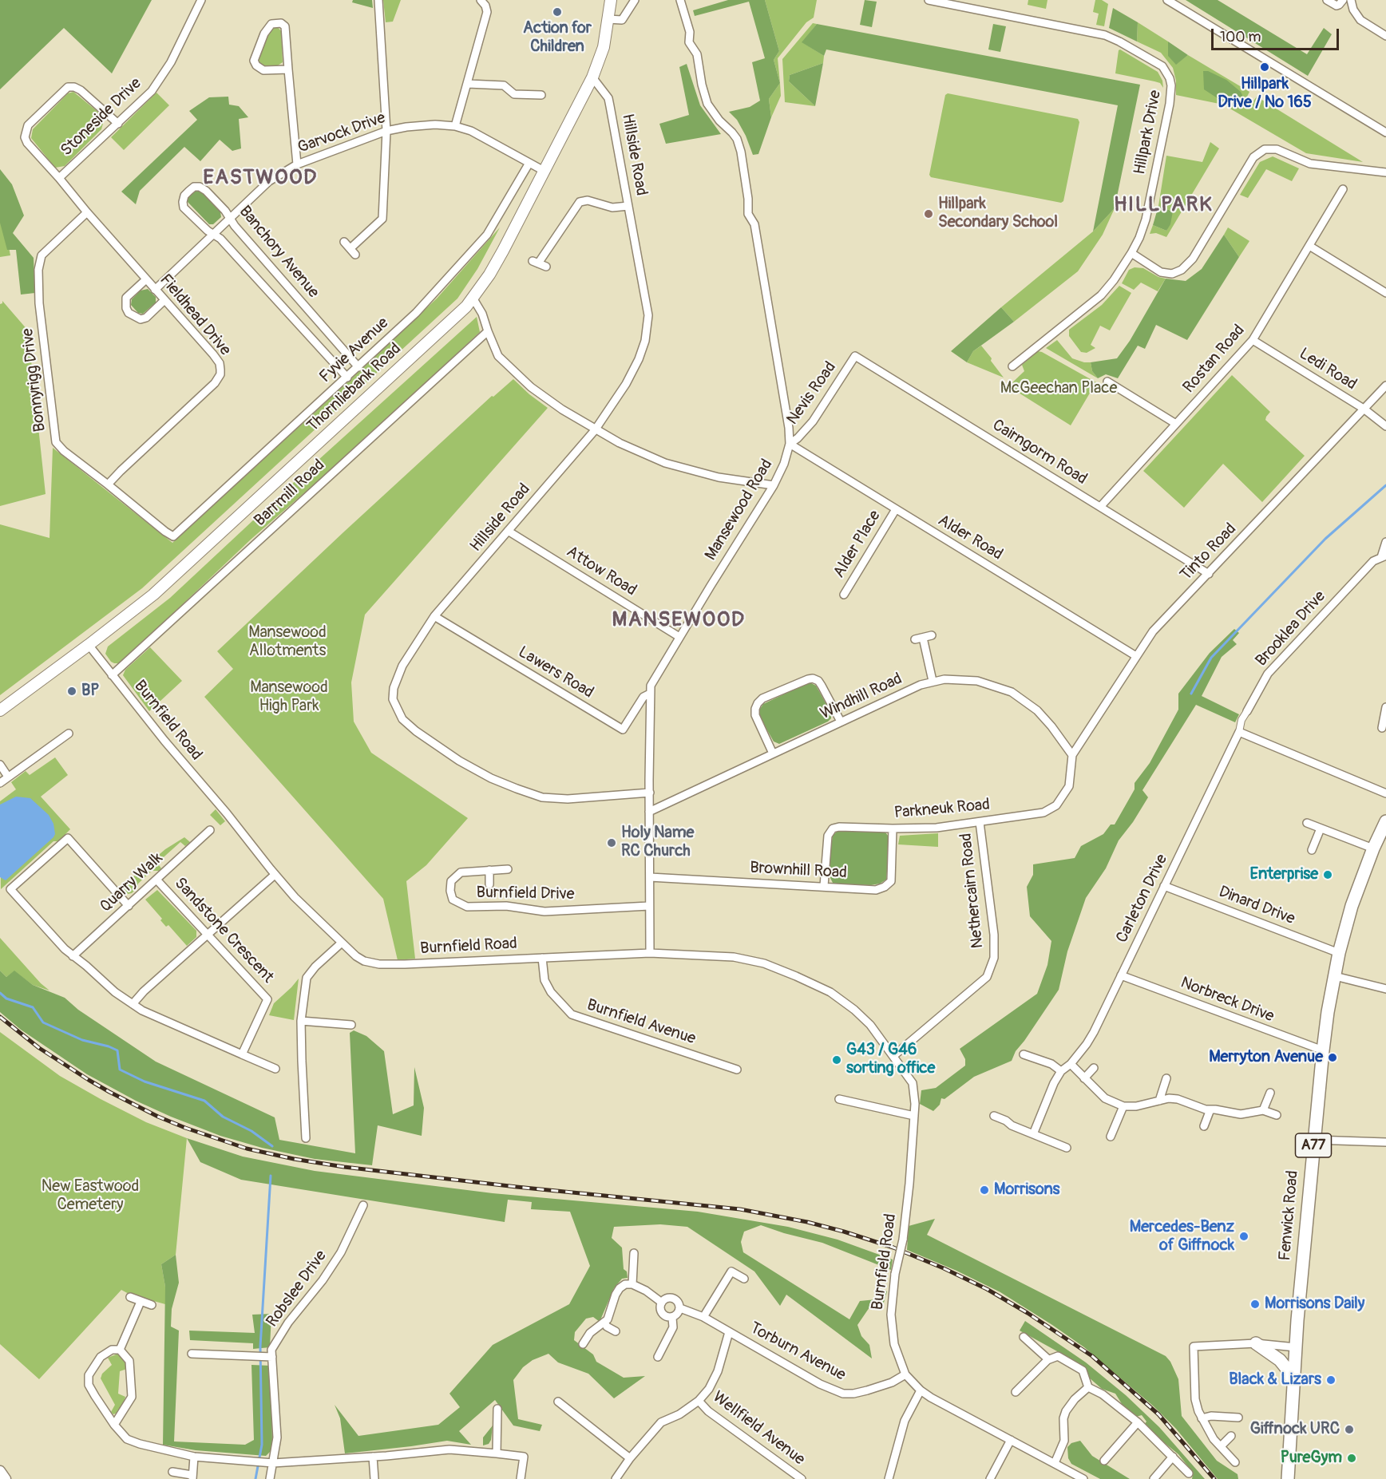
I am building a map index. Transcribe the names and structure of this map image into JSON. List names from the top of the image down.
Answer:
{
  "streets": {
    "main road": ["Thornliebank Road", "A77", "Fenwick Road"],
    "street": [
      "Stoneside Drive",
      "Hillpark Drive",
      "Garvock Drive",
      "Hillside Road",
      "Banchory Avenue",
      "Fieldhead Drive",
      "Fyvie Avenue",
      "Rostan Road",
      "Ledi Road",
      "Bonnyrigg Drive",
      "Nevis Road",
      "Cairngorm Road",
      "Barrmill Road",
      "Mansewood Road",
      "Alder Road",
      "Alder Place",
      "Tinto Road",
      "Attow Road",
      "Brooklea Drive",
      "Lawers Road",
      "Windhill Road",
      "Burnfield Road",
      "Parkneuk Road",
      "Brownhill Road",
      "Quarry Walk",
      "Nethercairn Road",
      "Burnfield Drive",
      "Carleton Drive",
      "Dinard Drive",
      "Sandstone Crescent",
      "Norbreck Drive",
      "Burnfield Avenue",
      "Robslee Drive",
      "Torburn Avenue",
      "Wellfield Avenue"
    ]
  },
  "crossings": [
    ["Stoneside Drive", "Fieldhead Drive"],
    ["Garvock Drive", "Banchory Avenue"],
    ["Garvock Drive", "Fieldhead Drive"],
    ["Garvock Drive", "Fyvie Avenue"],
    ["Garvock Drive", "Thornliebank Road"],
    ["Hillside Road", "Thornliebank Road"],
    ["Hillside Road", "Mansewood Road"],
    ["Hillside Road", "Attow Road"],
    ["Hillside Road", "Lawers Road"],
    ["Banchory Avenue", "Fyvie Avenue"],
    ["Fieldhead Drive", "Bonnyrigg Drive"],
    ["Fyvie Avenue", "Bonnyrigg Drive"],
    ["Rostan Road", "Ledi Road"],
    ["Rostan Road", "Cairngorm Road"],
    ["Ledi Road", "Tinto Road"],
    ["Thornliebank Road", "Burnfield Road"],
    ["Nevis Road", "Cairngorm Road"],
    ["Nevis Road", "Mansewood Road"],
    ["Nevis Road", "Alder Road"],
    ["Cairngorm Road", "Tinto Road"],
    ["Barrmill Road", "Burnfield Road"],
    ["Mansewood Road", "Alder Road"],
    ["Mansewood Road", "Attow Road"],
    ["Mansewood Road", "Lawers Road"],
    ["Mansewood Road", "Windhill Road"],
    ["Mansewood Road", "Burnfield Road"],
    ["Mansewood Road", "Brownhill Road"],
    ["Mansewood Road", "Burnfield Drive"],
    ["Alder Road", "Alder Place"],
    ["Alder Road", "Tinto Road"],
    ["Tinto Road", "Windhill Road"],
    ["Tinto Road", "Parkneuk Road"],
    ["Brooklea Drive", "Carleton Drive"],
    ["Windhill Road", "Parkneuk Road"],
    ["Burnfield Road", "Nethercairn Road"],
    ["Burnfield Road", "Burnfield Avenue"],
    ["Burnfield Road", "Torburn Avenue"],
    ["Parkneuk Road", "Brownhill Road"],
    ["Parkneuk Road", "Nethercairn Road"],
    ["Quarry Walk", "Sandstone Crescent"],
    ["Carleton Drive", "Dinard Drive"],
    ["Carleton Drive", "Norbreck Drive"],
    ["Dinard Drive", "Fenwick Road"],
    ["Norbreck Drive", "Fenwick Road"]
  ],
  "districts": ["EASTWOOD", "HILLPARK", "MANSEWOOD"],
  "parks": [
    "McGeechan Place",
    "Mansewood Allotments",
    "Mansewood High Park",
    "New Eastwood Cemetery"
  ],
  "places": [
    "Action for Children",
    "Hillpark Drive / No 165",
    "Hillpark Secondary School",
    "BP",
    "Holy Name RC Church",
    "Enterprise",
    "Merryton Avenue",
    "G43 / G46 sorting office",
    "Morrisons",
    "Mercedes-Benz of Giffnock",
    "Morrisons Daily",
    "Black & Lizars",
    "Giffnock URC",
    "PureGym"
  ],
  "scale_bar": "100 m"
}
